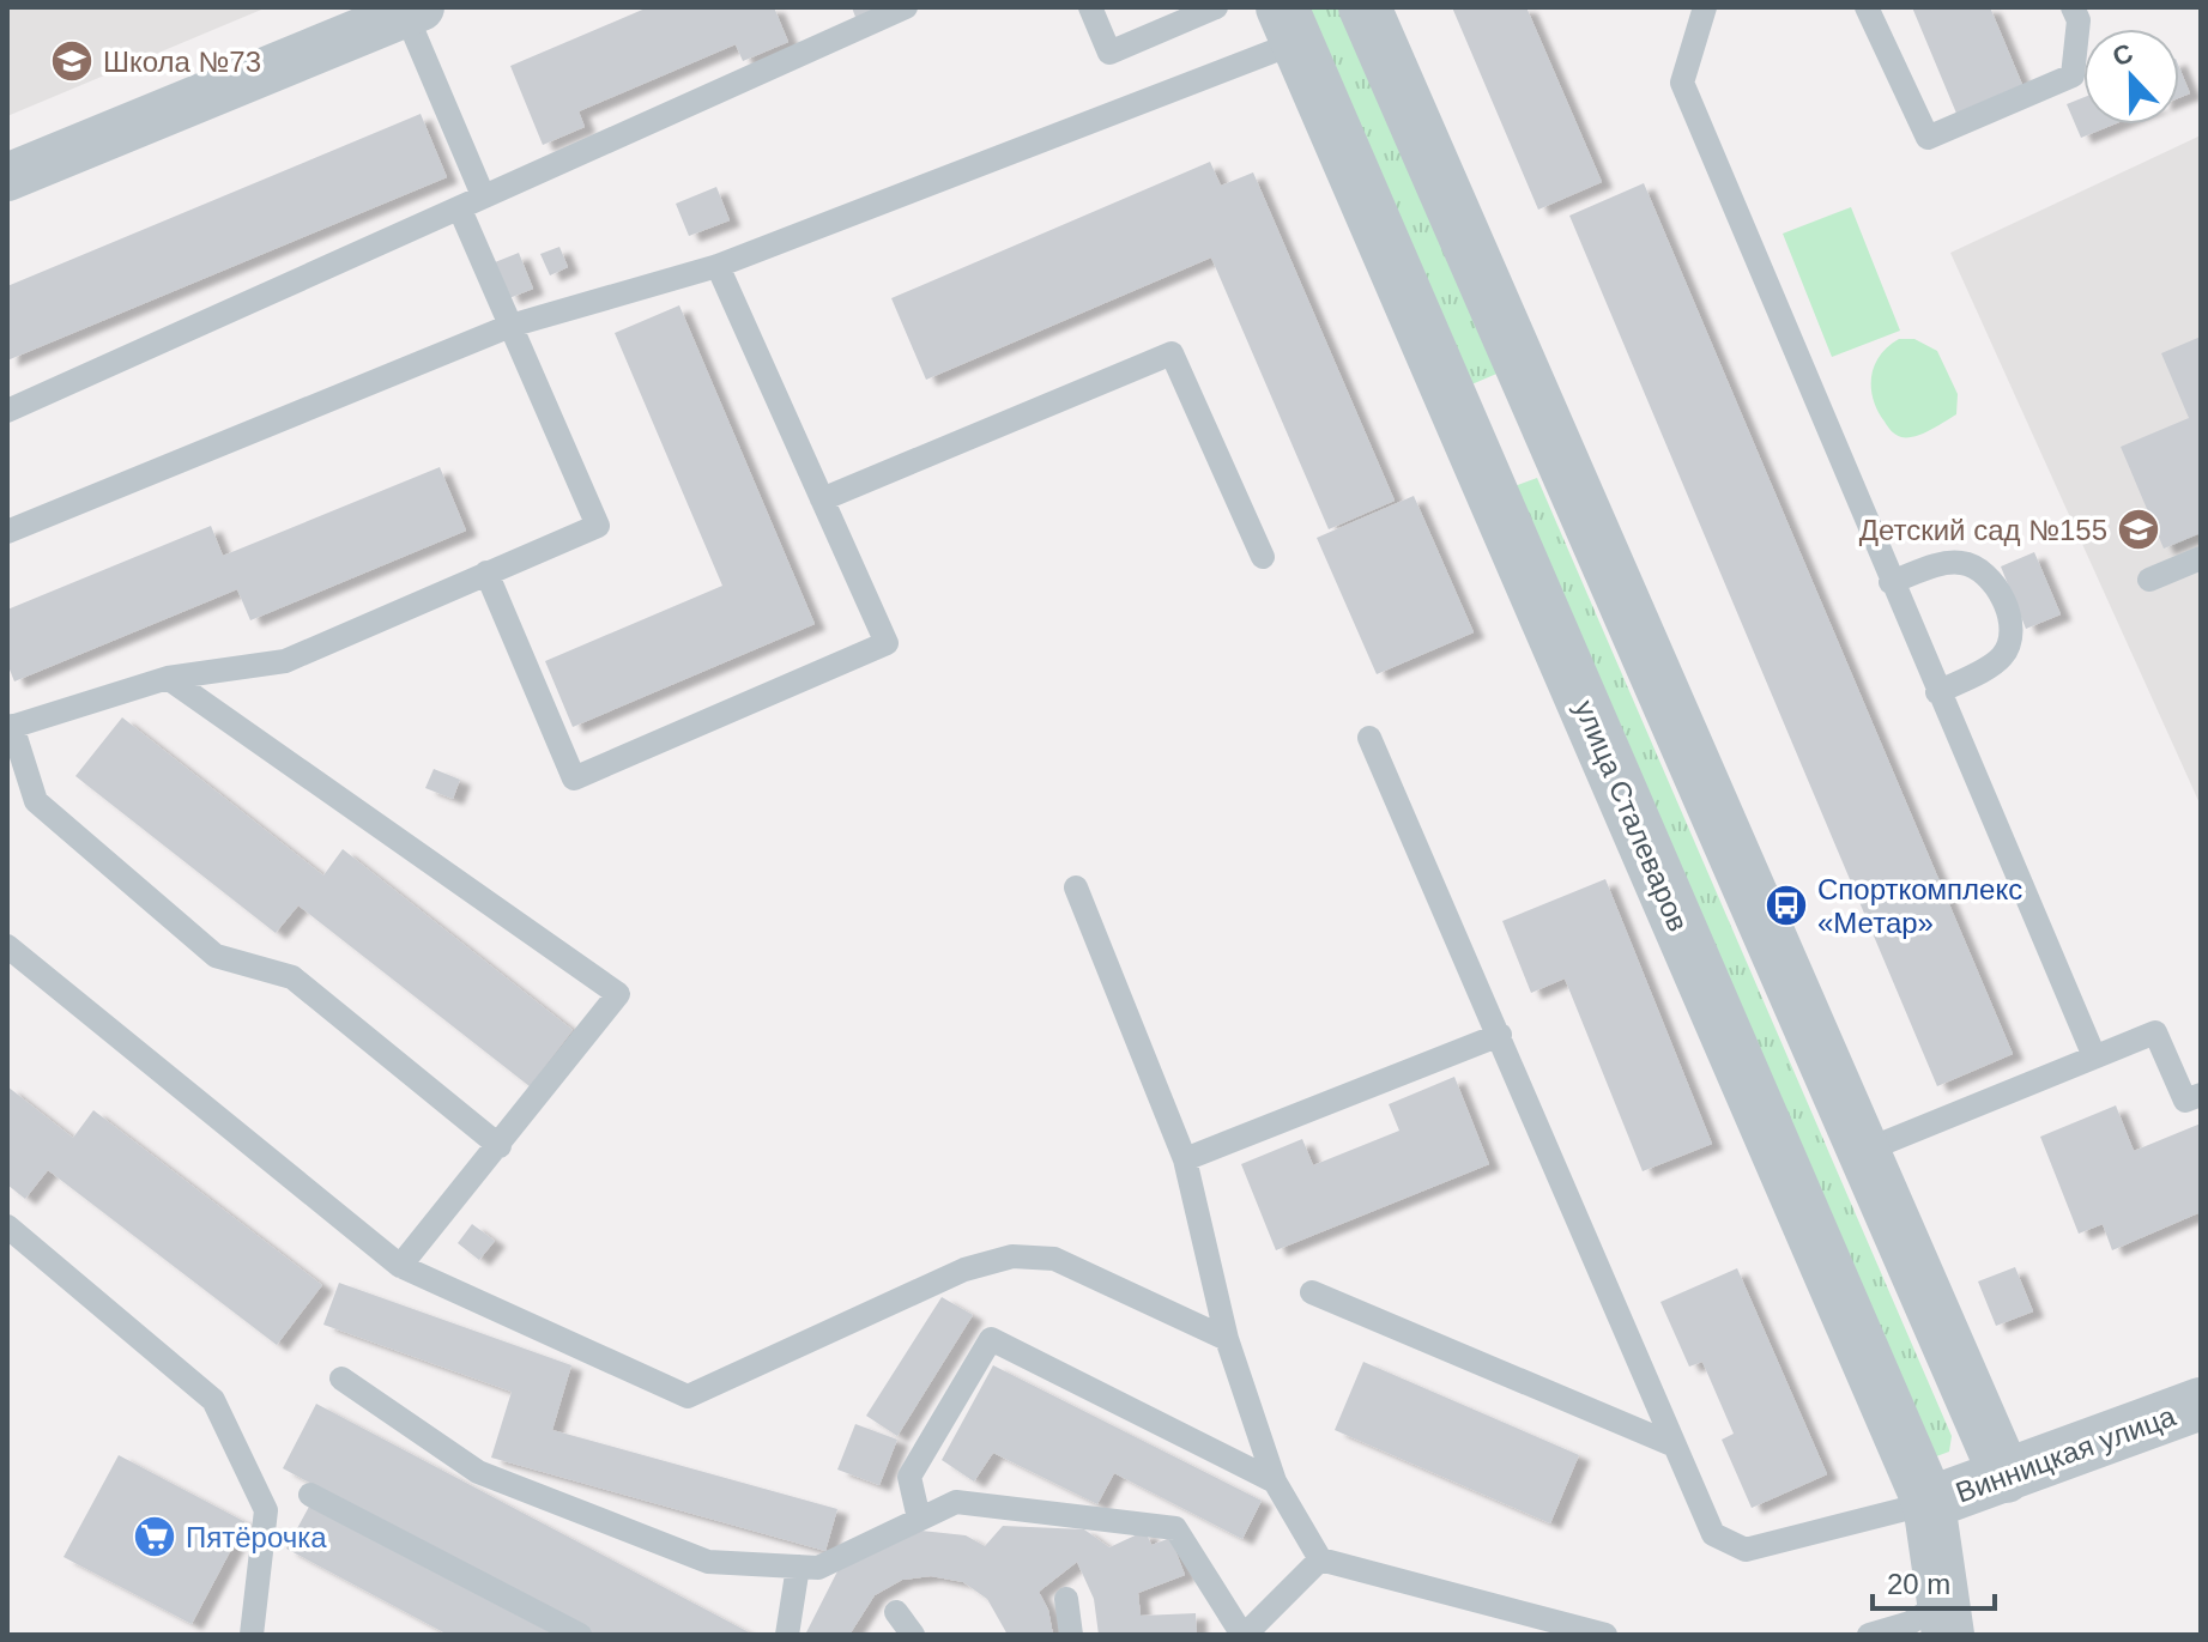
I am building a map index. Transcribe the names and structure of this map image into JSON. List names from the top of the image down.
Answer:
{
  "streets": {
    "street": ["улица Сталеваров", "Винницкая улица"]
  },
  "crossings": [
    ["улица Сталеваров", "Винницкая улица"]
  ],
  "places": {
    "school or university": ["Школа №73", "Детский сад №155"],
    "bus stop": ["Спорткомплекс «Метар»"],
    "supermarket": ["Пятёрочка"]
  },
  "scale_bar": "20 m",
  "north": "top"
}
